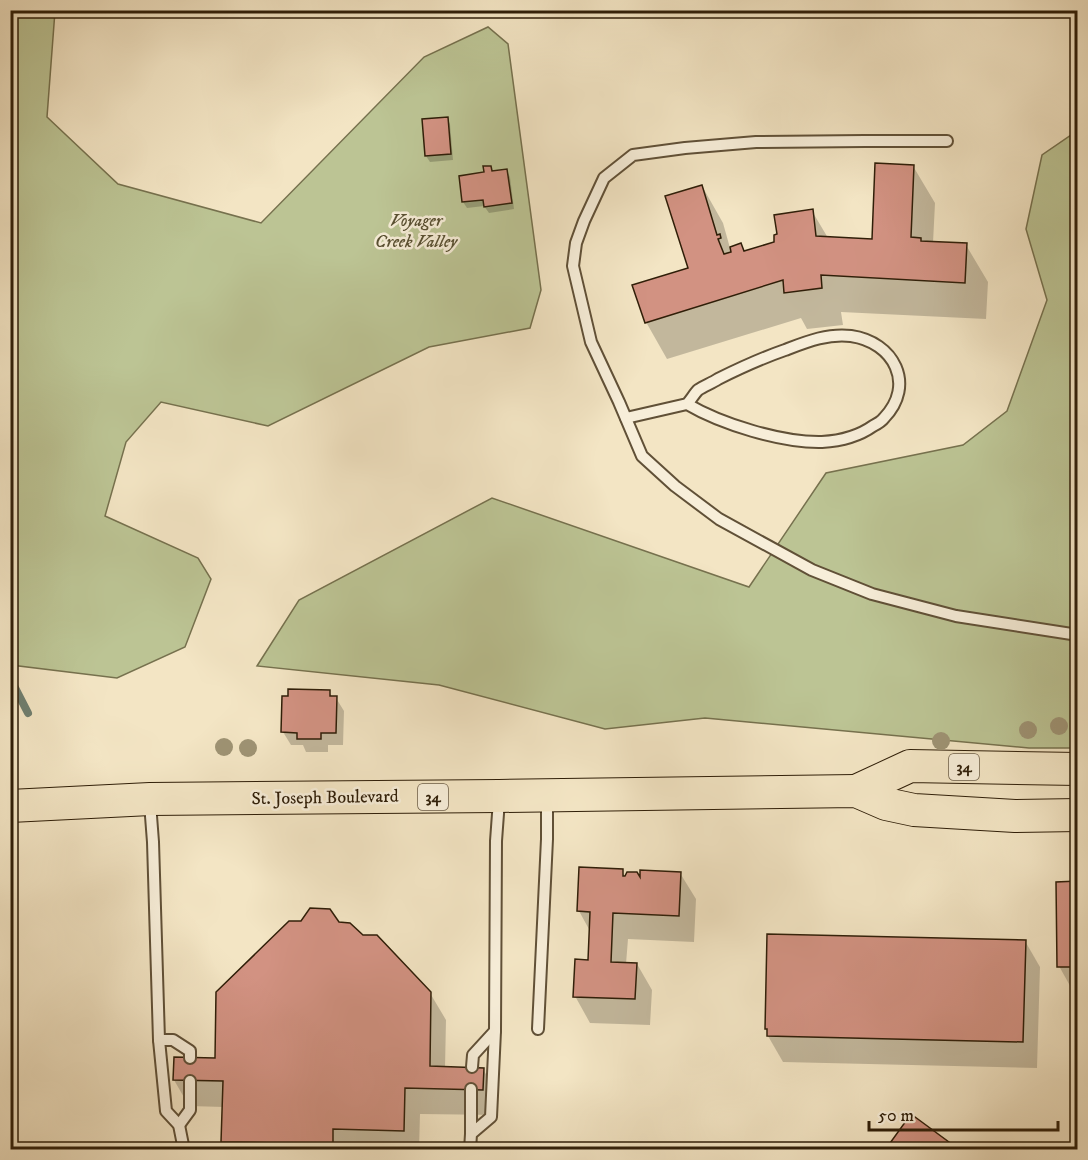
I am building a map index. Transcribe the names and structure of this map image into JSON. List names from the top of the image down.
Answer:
{
  "streets": {
    "main road": ["34", "St. Joseph Boulevard"]
  },
  "parks": ["Voyager Creek Valley"],
  "scale_bar": "50 m"
}
